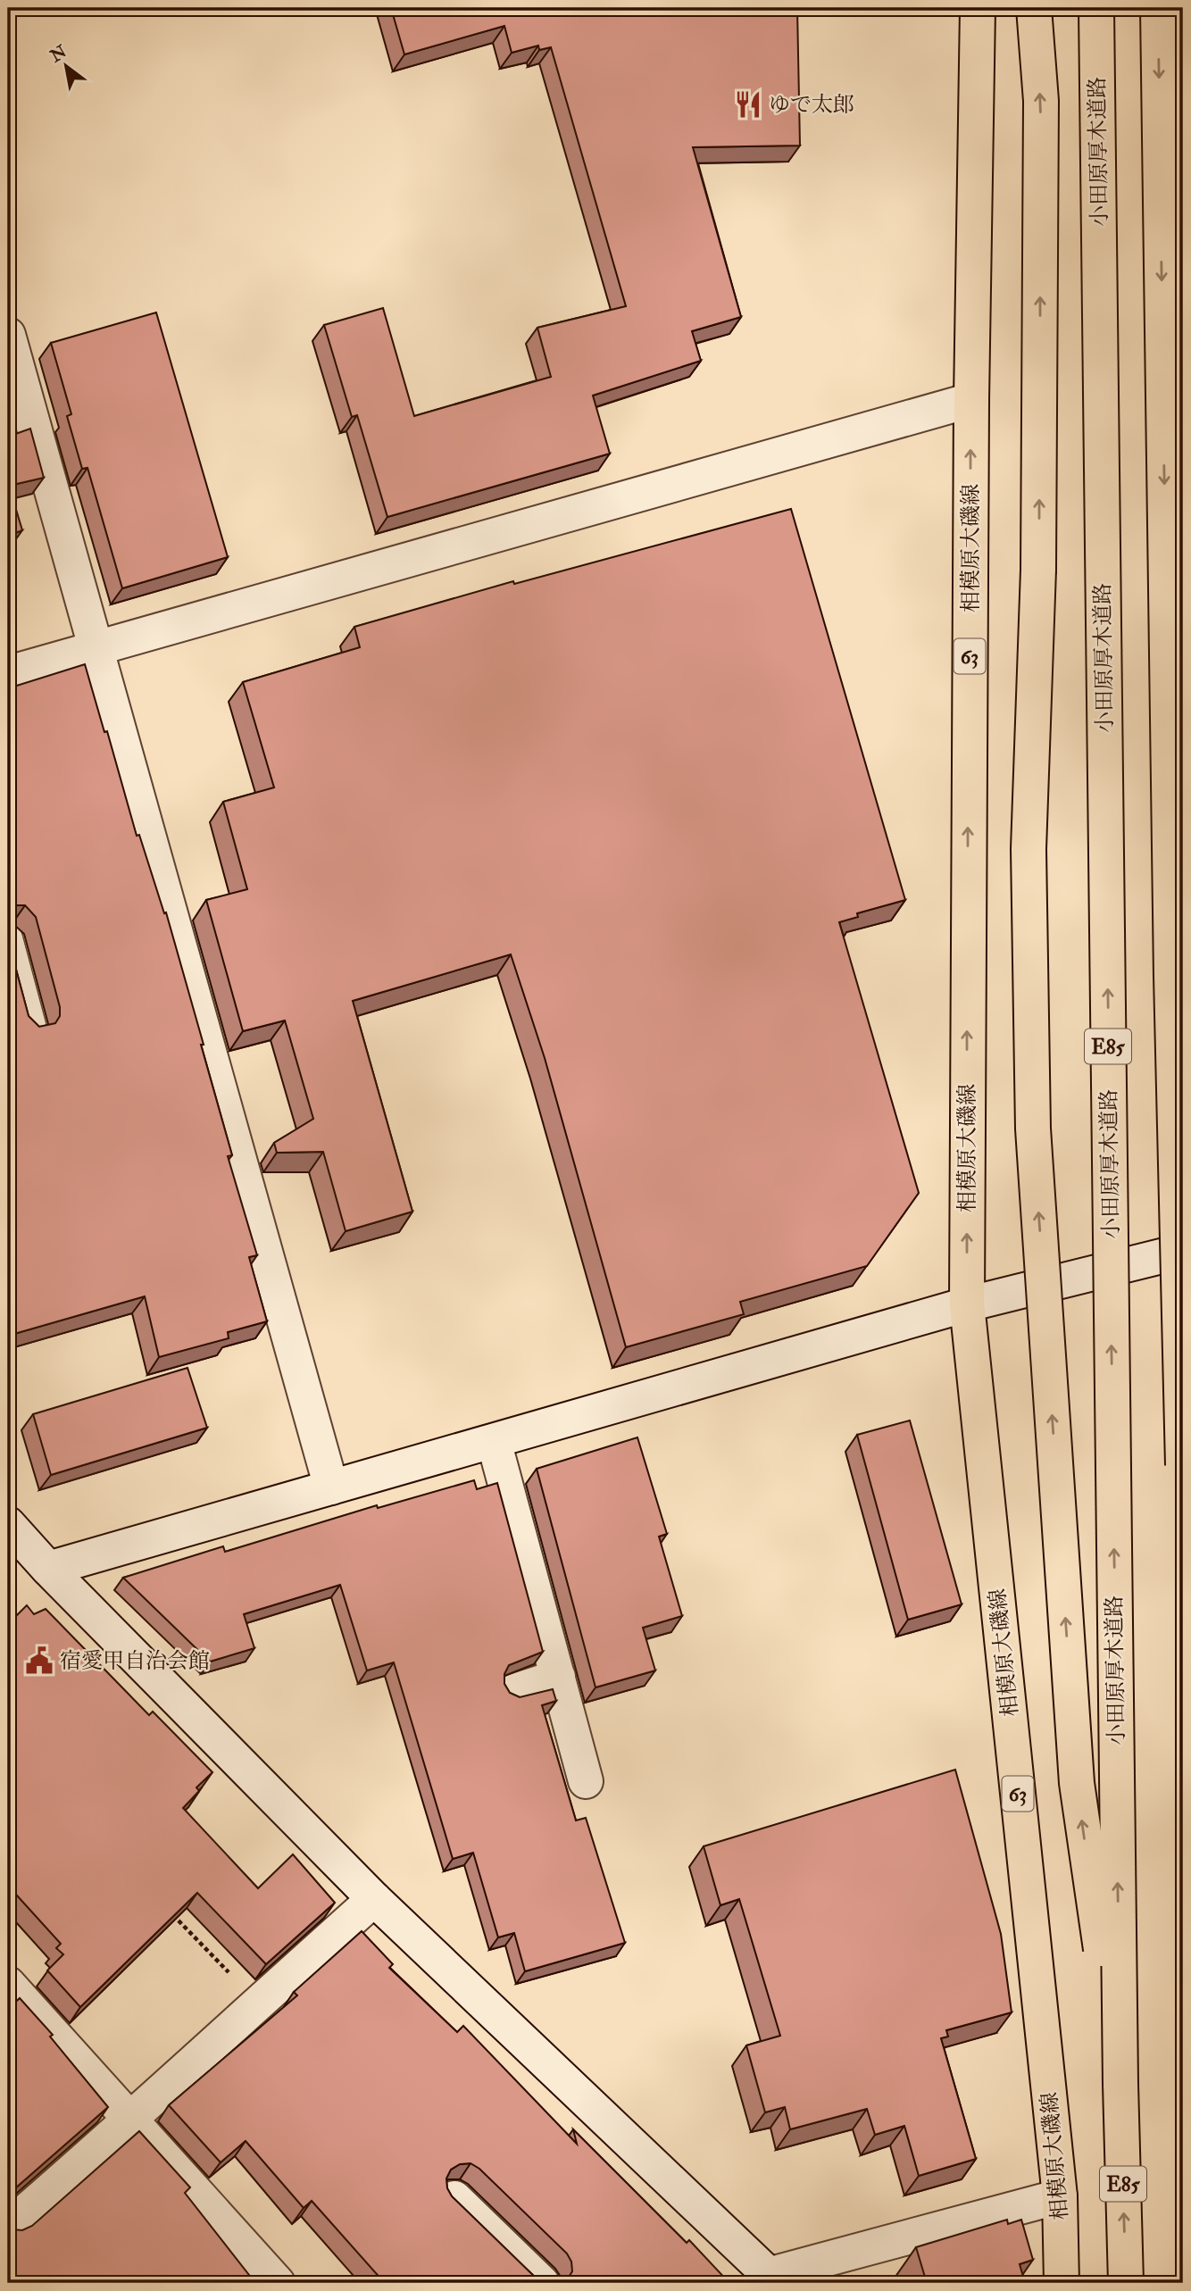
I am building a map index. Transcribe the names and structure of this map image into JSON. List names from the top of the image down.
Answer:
{
  "streets": {
    "main road": [
      "小田原厚木道路",
      "相模原大磯線",
      "63",
      "E85"
    ]
  },
  "places": {
    "restaurant": ["ゆで太郎"],
    "public building": ["宿愛甲自治会館"]
  },
  "north": "top left"
}
